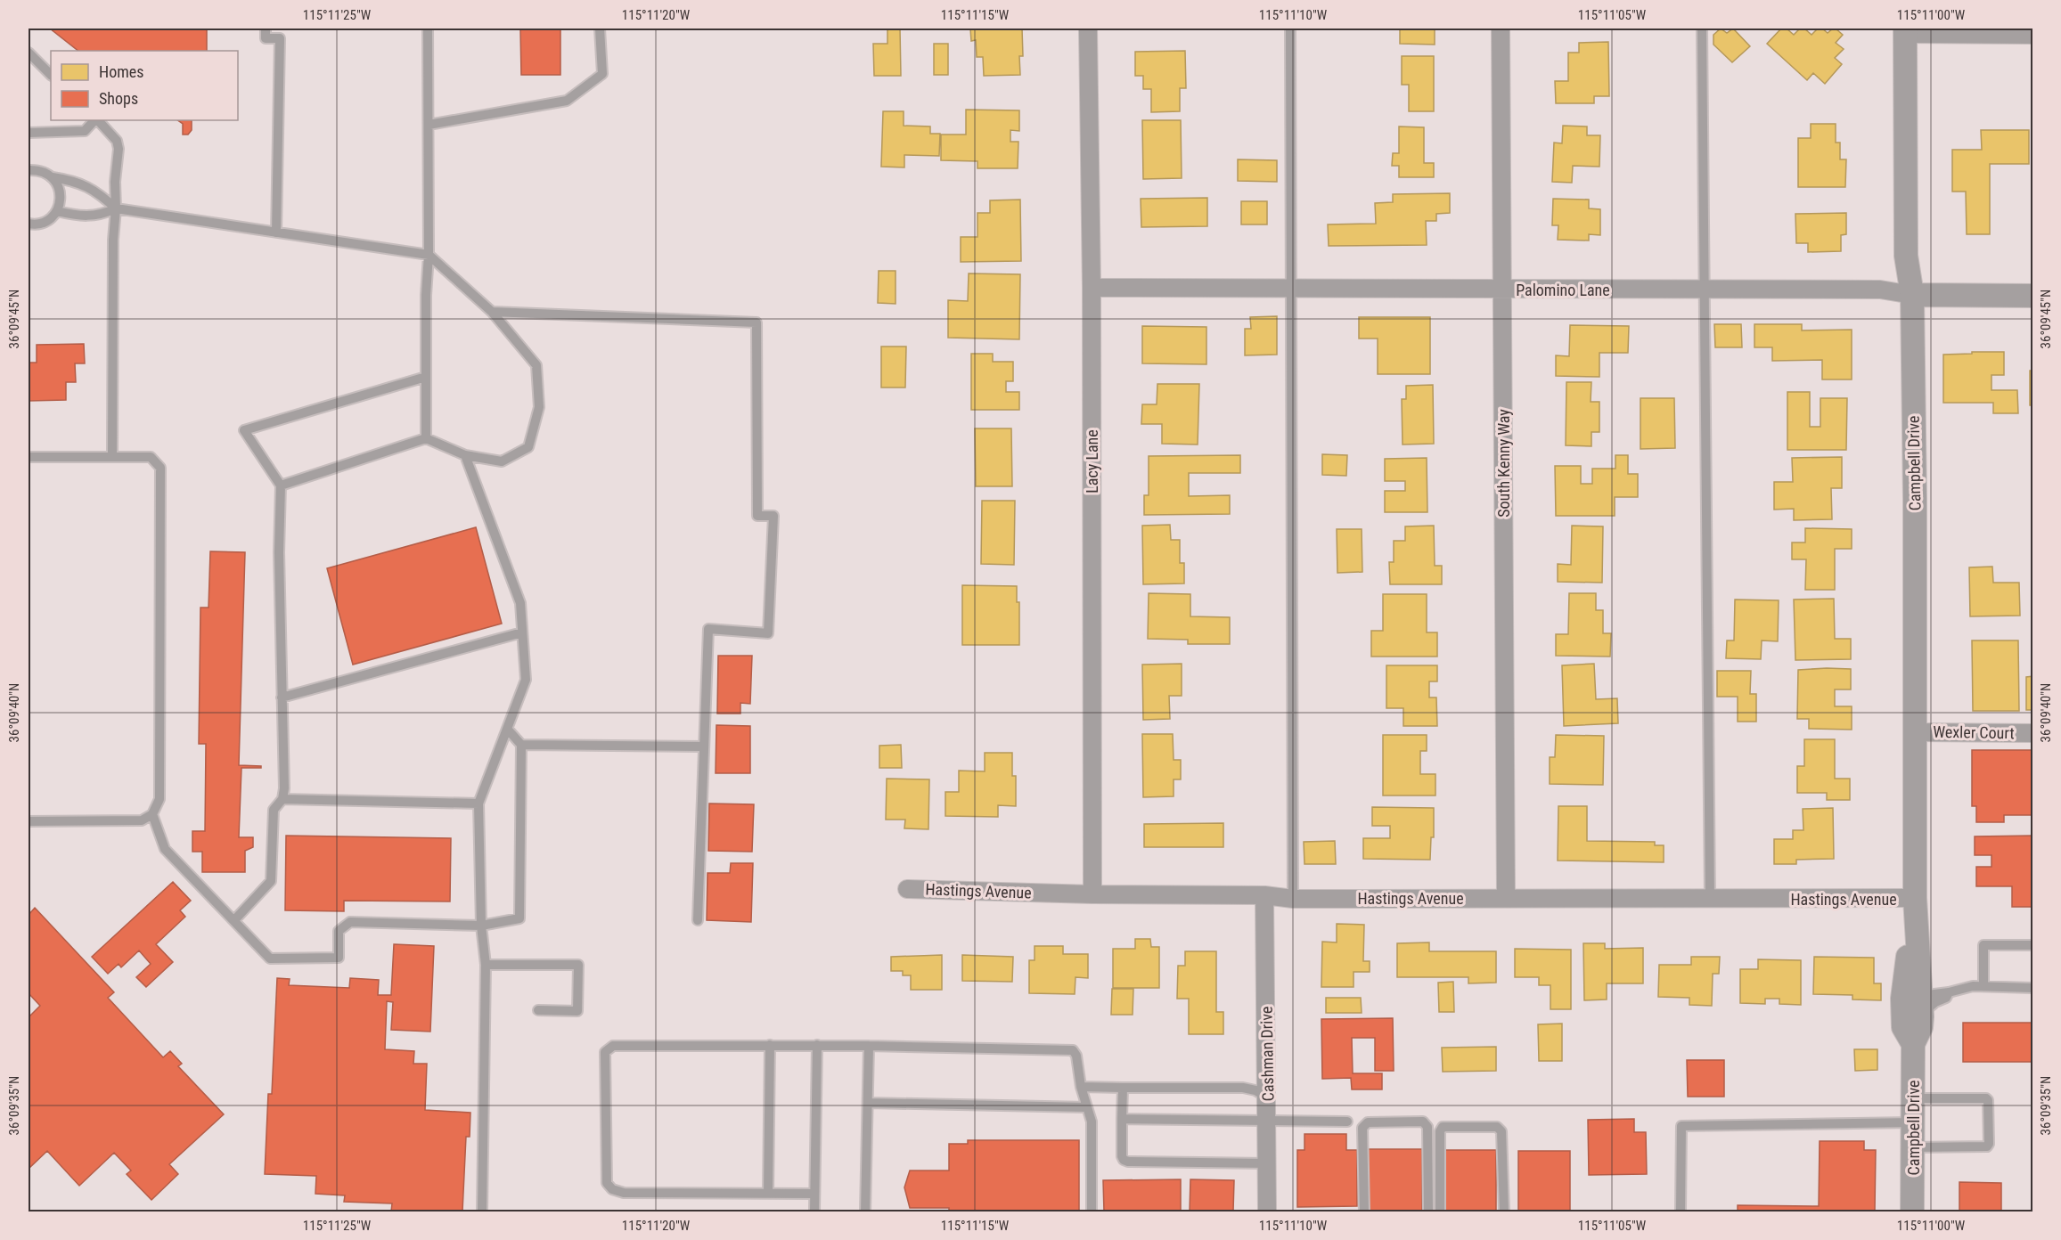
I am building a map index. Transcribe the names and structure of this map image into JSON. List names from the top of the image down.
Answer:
{
  "streets": {
    "street": [
      "Palomino Lane",
      "Lacy Lane",
      "South Kenny Way",
      "Campbell Drive",
      "Wexler Court",
      "Hastings Avenue",
      "Cashman Drive"
    ]
  },
  "crossings": [
    ["Palomino Lane", "Lacy Lane"],
    ["Palomino Lane", "South Kenny Way"],
    ["Palomino Lane", "Campbell Drive"],
    ["Lacy Lane", "Hastings Avenue"],
    ["South Kenny Way", "Hastings Avenue"],
    ["Campbell Drive", "Wexler Court"],
    ["Campbell Drive", "Hastings Avenue"],
    ["Hastings Avenue", "Cashman Drive"]
  ],
  "legend": ["Homes", "Shops"],
  "coordinates": [
    "115°11'25\"W",
    "115°11'20\"W",
    "115°11'15\"W",
    "115°11'10\"W",
    "115°11'05\"W",
    "115°11'00\"W",
    "36°09'45\"N",
    "36°09'40\"N",
    "36°09'35\"N"
  ]
}
